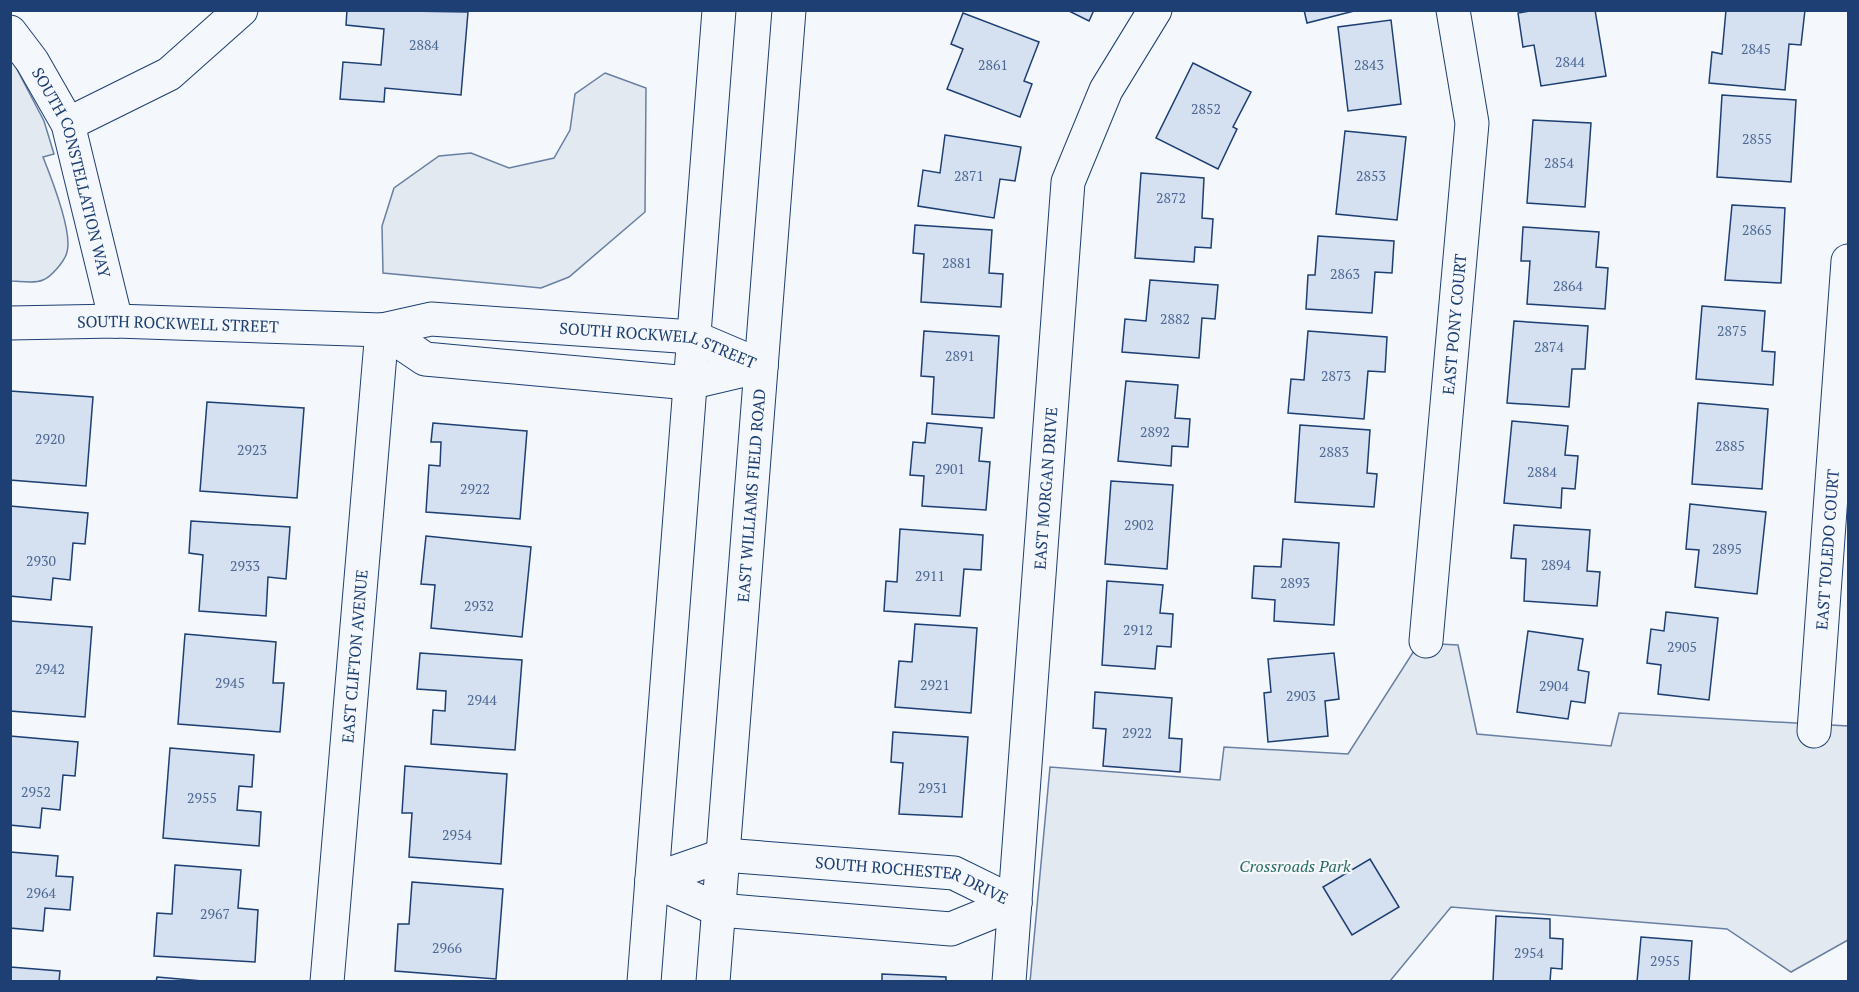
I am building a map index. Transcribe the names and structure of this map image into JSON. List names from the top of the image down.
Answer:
{
  "streets": {
    "street": [
      "SOUTH CONSTELLATION WAY",
      "SOUTH ROCKWELL STREET",
      "EAST PONY COURT",
      "EAST MORGAN DRIVE",
      "EAST WILLIAMS FIELD ROAD",
      "EAST TOLEDO COURT",
      "EAST CLIFTON AVENUE",
      "SOUTH ROCHESTER DRIVE"
    ]
  },
  "crossings": [
    ["SOUTH CONSTELLATION WAY", "SOUTH ROCKWELL STREET"],
    ["SOUTH ROCKWELL STREET", "EAST WILLIAMS FIELD ROAD"],
    ["SOUTH ROCKWELL STREET", "EAST CLIFTON AVENUE"],
    ["EAST MORGAN DRIVE", "SOUTH ROCHESTER DRIVE"],
    ["EAST WILLIAMS FIELD ROAD", "SOUTH ROCHESTER DRIVE"]
  ],
  "parks": ["Crossroads Park"],
  "house_numbers": [
    "2884",
    "2845",
    "2844",
    "2861",
    "2843",
    "2852",
    "2855",
    "2854",
    "2871",
    "2853",
    "2872",
    "2865",
    "2881",
    "2863",
    "2864",
    "2882",
    "2875",
    "2874",
    "2891",
    "2873",
    "2892",
    "2920",
    "2885",
    "2923",
    "2883",
    "2901",
    "2884",
    "2922",
    "2902",
    "2895",
    "2930",
    "2894",
    "2933",
    "2911",
    "2893",
    "2932",
    "2912",
    "2905",
    "2942",
    "2945",
    "2921",
    "2904",
    "2903",
    "2944",
    "2922",
    "2931",
    "2952",
    "2955",
    "2954",
    "2964",
    "2967",
    "2966",
    "2954",
    "2955"
  ]
}
